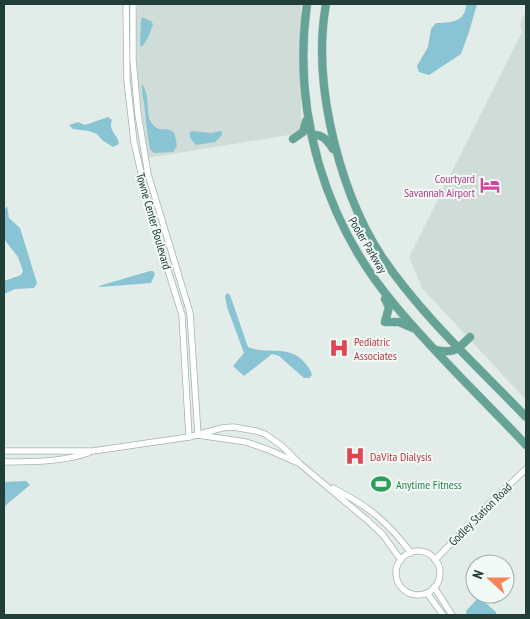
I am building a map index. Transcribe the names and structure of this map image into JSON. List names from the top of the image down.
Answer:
{
  "streets": {
    "main road": ["Pooler Parkway"],
    "street": ["Towne Center Boulevard", "Godley Station Road"]
  },
  "places": {
    "hotel": ["Courtyard Savannah Airport"],
    "hospital": ["Pediatric Associates", "DaVita Dialysis"],
    "sports": ["Anytime Fitness"]
  },
  "north": "left"
}
